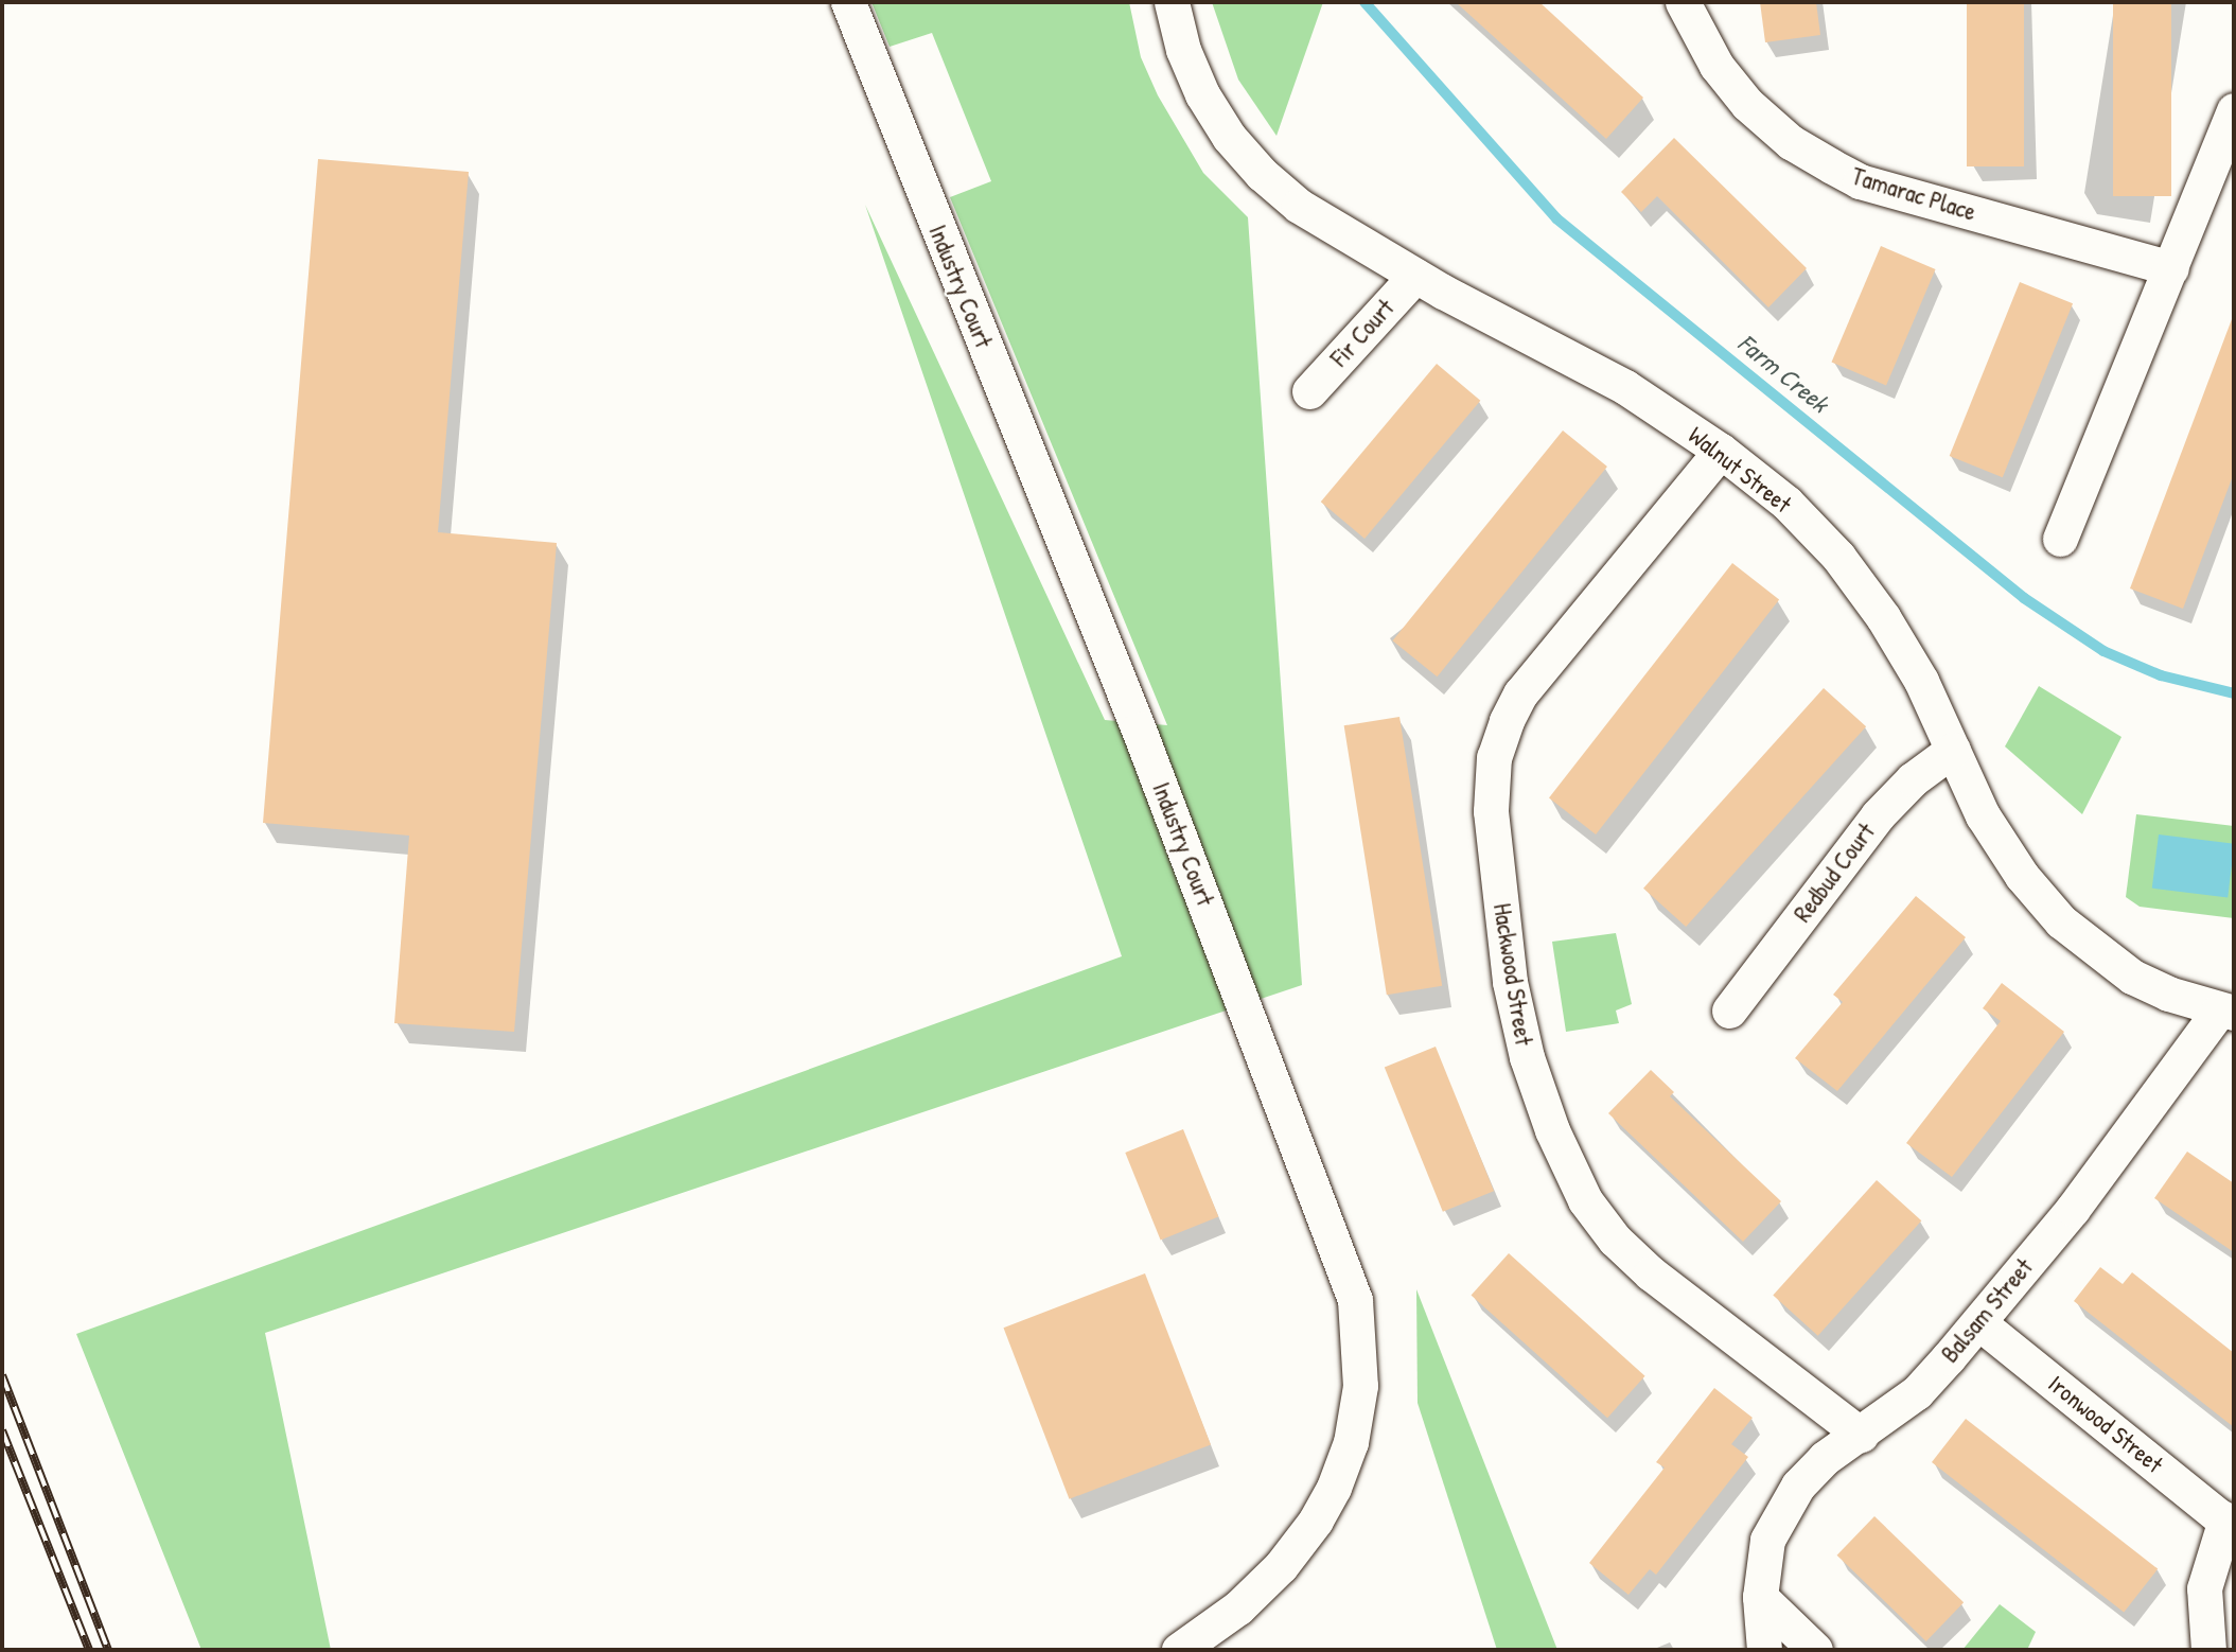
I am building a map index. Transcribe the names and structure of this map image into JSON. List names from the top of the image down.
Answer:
{
  "streets": {
    "street": [
      "Tamarac Place",
      "Industry Court",
      "Fir Court",
      "Walnut Street",
      "Redbud Court",
      "Hackwood Street",
      "Balsam Street",
      "Ironwood Street"
    ]
  },
  "crossings": [
    ["Fir Court", "Walnut Street"],
    ["Walnut Street", "Redbud Court"],
    ["Walnut Street", "Hackwood Street"],
    ["Walnut Street", "Balsam Street"],
    ["Hackwood Street", "Balsam Street"],
    ["Balsam Street", "Ironwood Street"]
  ],
  "water": ["Farm Creek"]
}
